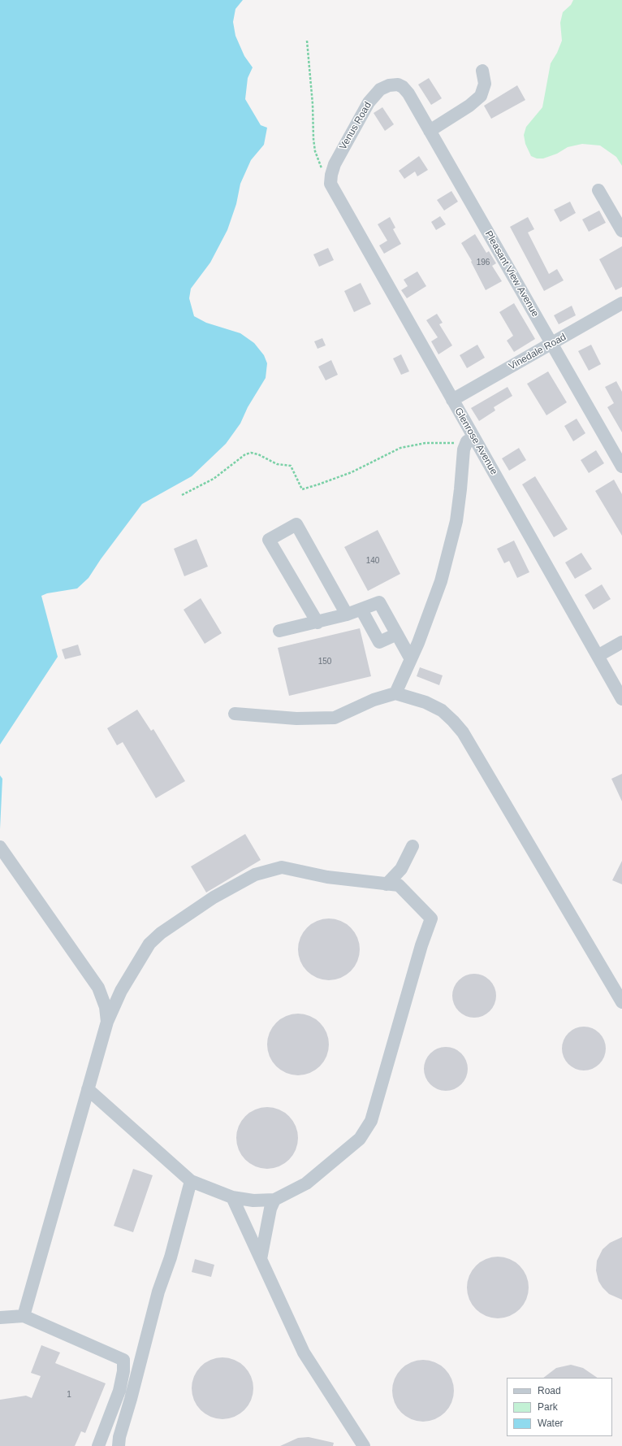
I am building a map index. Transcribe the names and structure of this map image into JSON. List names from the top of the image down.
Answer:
{
  "streets": {
    "street": [
      "Venus Road",
      "Pleasant View Avenue",
      "Vinedale Road",
      "Glenrose Avenue"
    ]
  },
  "crossings": [
    ["Venus Road", "Pleasant View Avenue"],
    ["Venus Road", "Glenrose Avenue"],
    ["Pleasant View Avenue", "Vinedale Road"],
    ["Vinedale Road", "Glenrose Avenue"]
  ],
  "house_numbers": [
    "196",
    "140",
    "150",
    "1"
  ],
  "legend": ["Road", "Park", "Water"]
}
